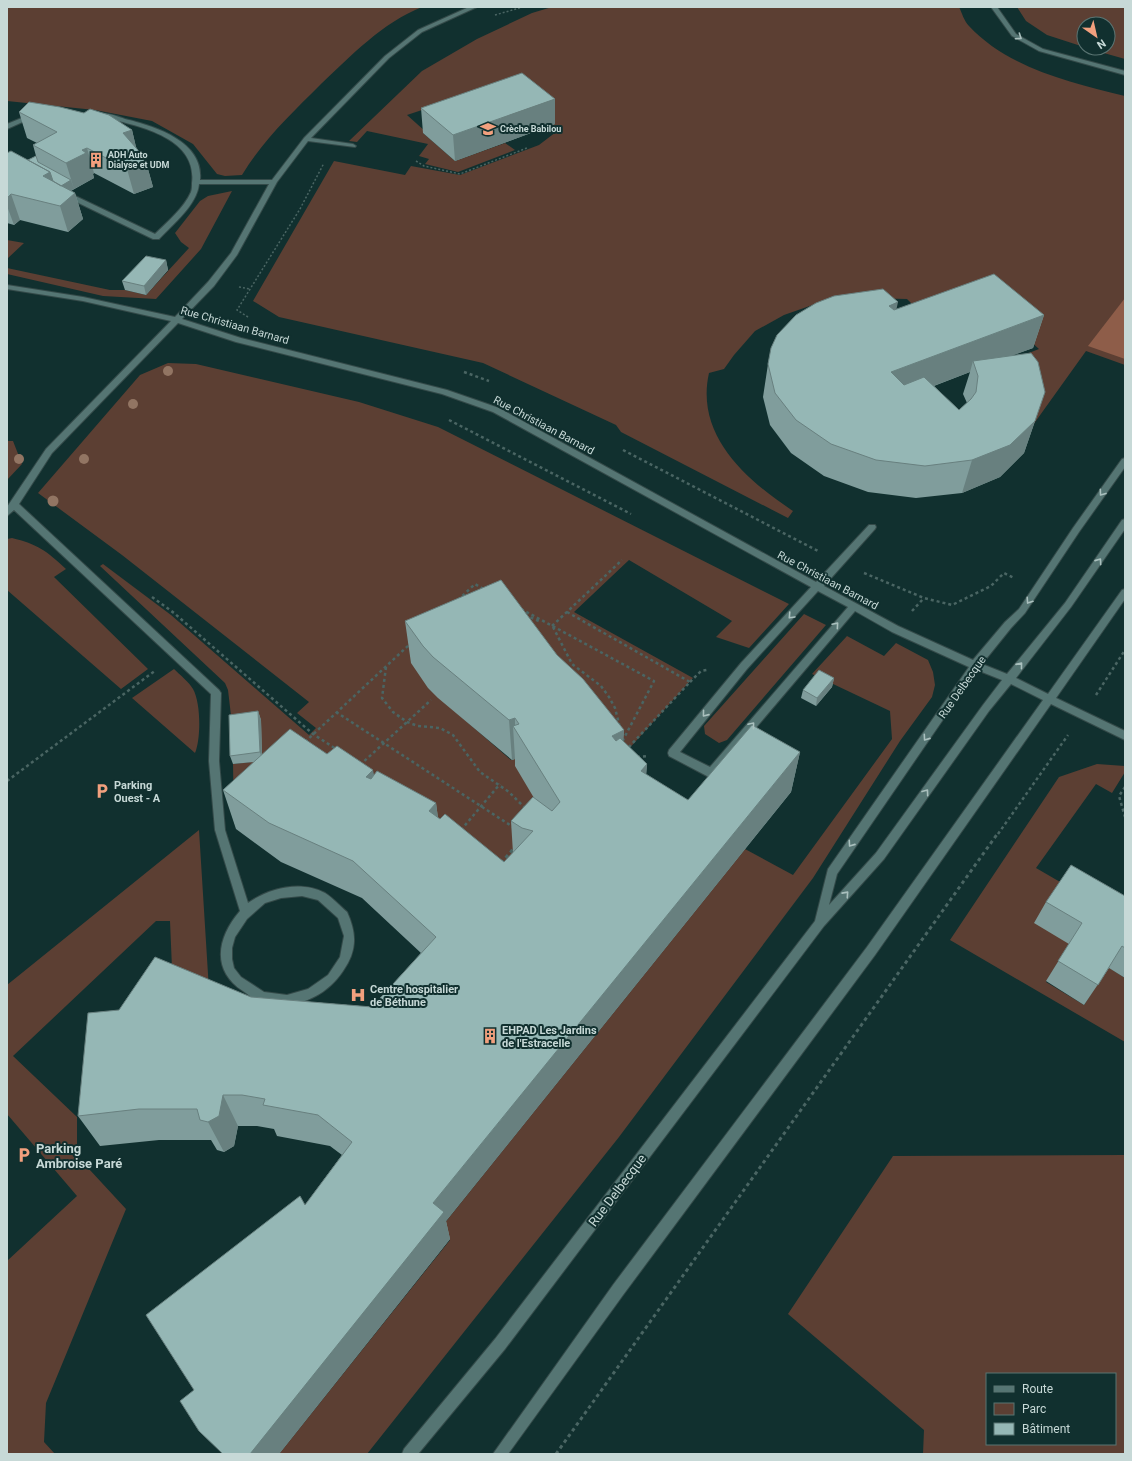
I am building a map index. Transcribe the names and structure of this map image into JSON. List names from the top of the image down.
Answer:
{
  "streets": {
    "street": ["Rue Christiaan Barnard", "Rue Delbecque"]
  },
  "crossings": [
    ["Rue Christiaan Barnard", "Rue Delbecque"]
  ],
  "places": {
    "school or university": ["Crèche Babilou"],
    "building": ["ADH Auto Dialyse et UDM", "EHPAD Les Jardins de l'Estracelle"],
    "parking": ["Parking Ouest - A", "Parking Ambroise Paré"],
    "hospital": ["Centre hospitalier de Béthune"]
  },
  "legend": ["Route", "Parc", "Bâtiment"],
  "north": "bottom right"
}
